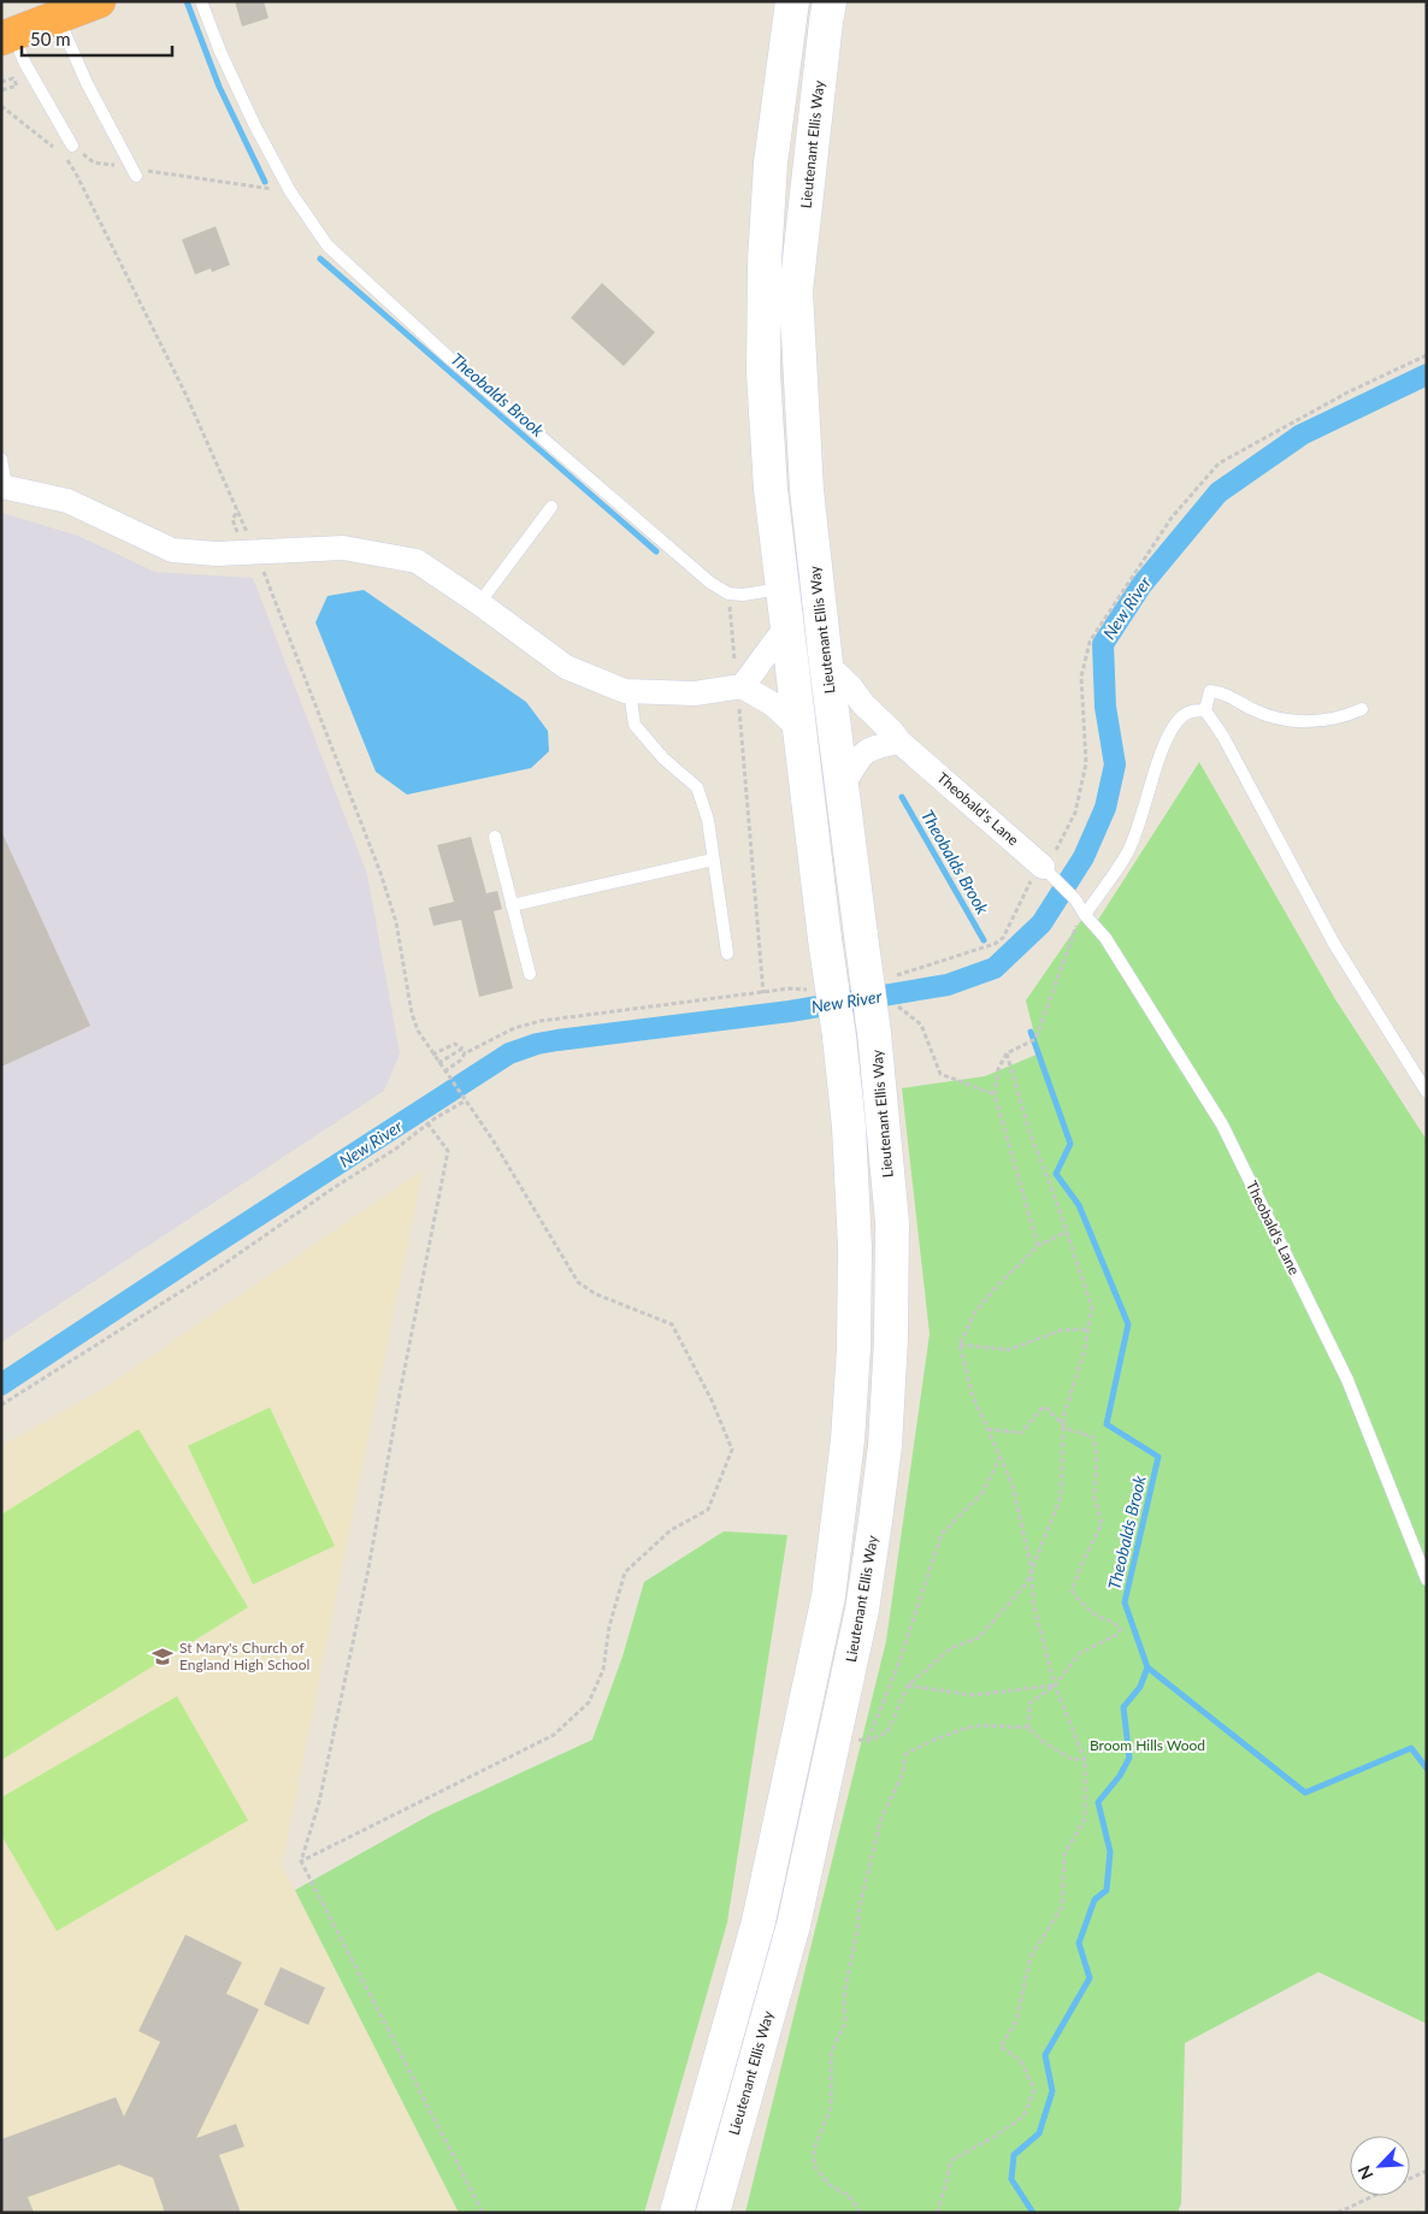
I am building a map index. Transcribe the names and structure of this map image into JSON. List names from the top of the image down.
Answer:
{
  "streets": {
    "main road": ["Lieutenant Ellis Way"],
    "street": ["Theobald's Lane"]
  },
  "crossings": [
    ["Lieutenant Ellis Way", "Theobald's Lane"]
  ],
  "water": ["Theobalds Brook", "New River"],
  "parks": ["Broom Hills Wood"],
  "places": {
    "school or university": ["St Mary's Church of England High School"]
  },
  "scale_bar": "50 m",
  "north": "bottom left"
}
